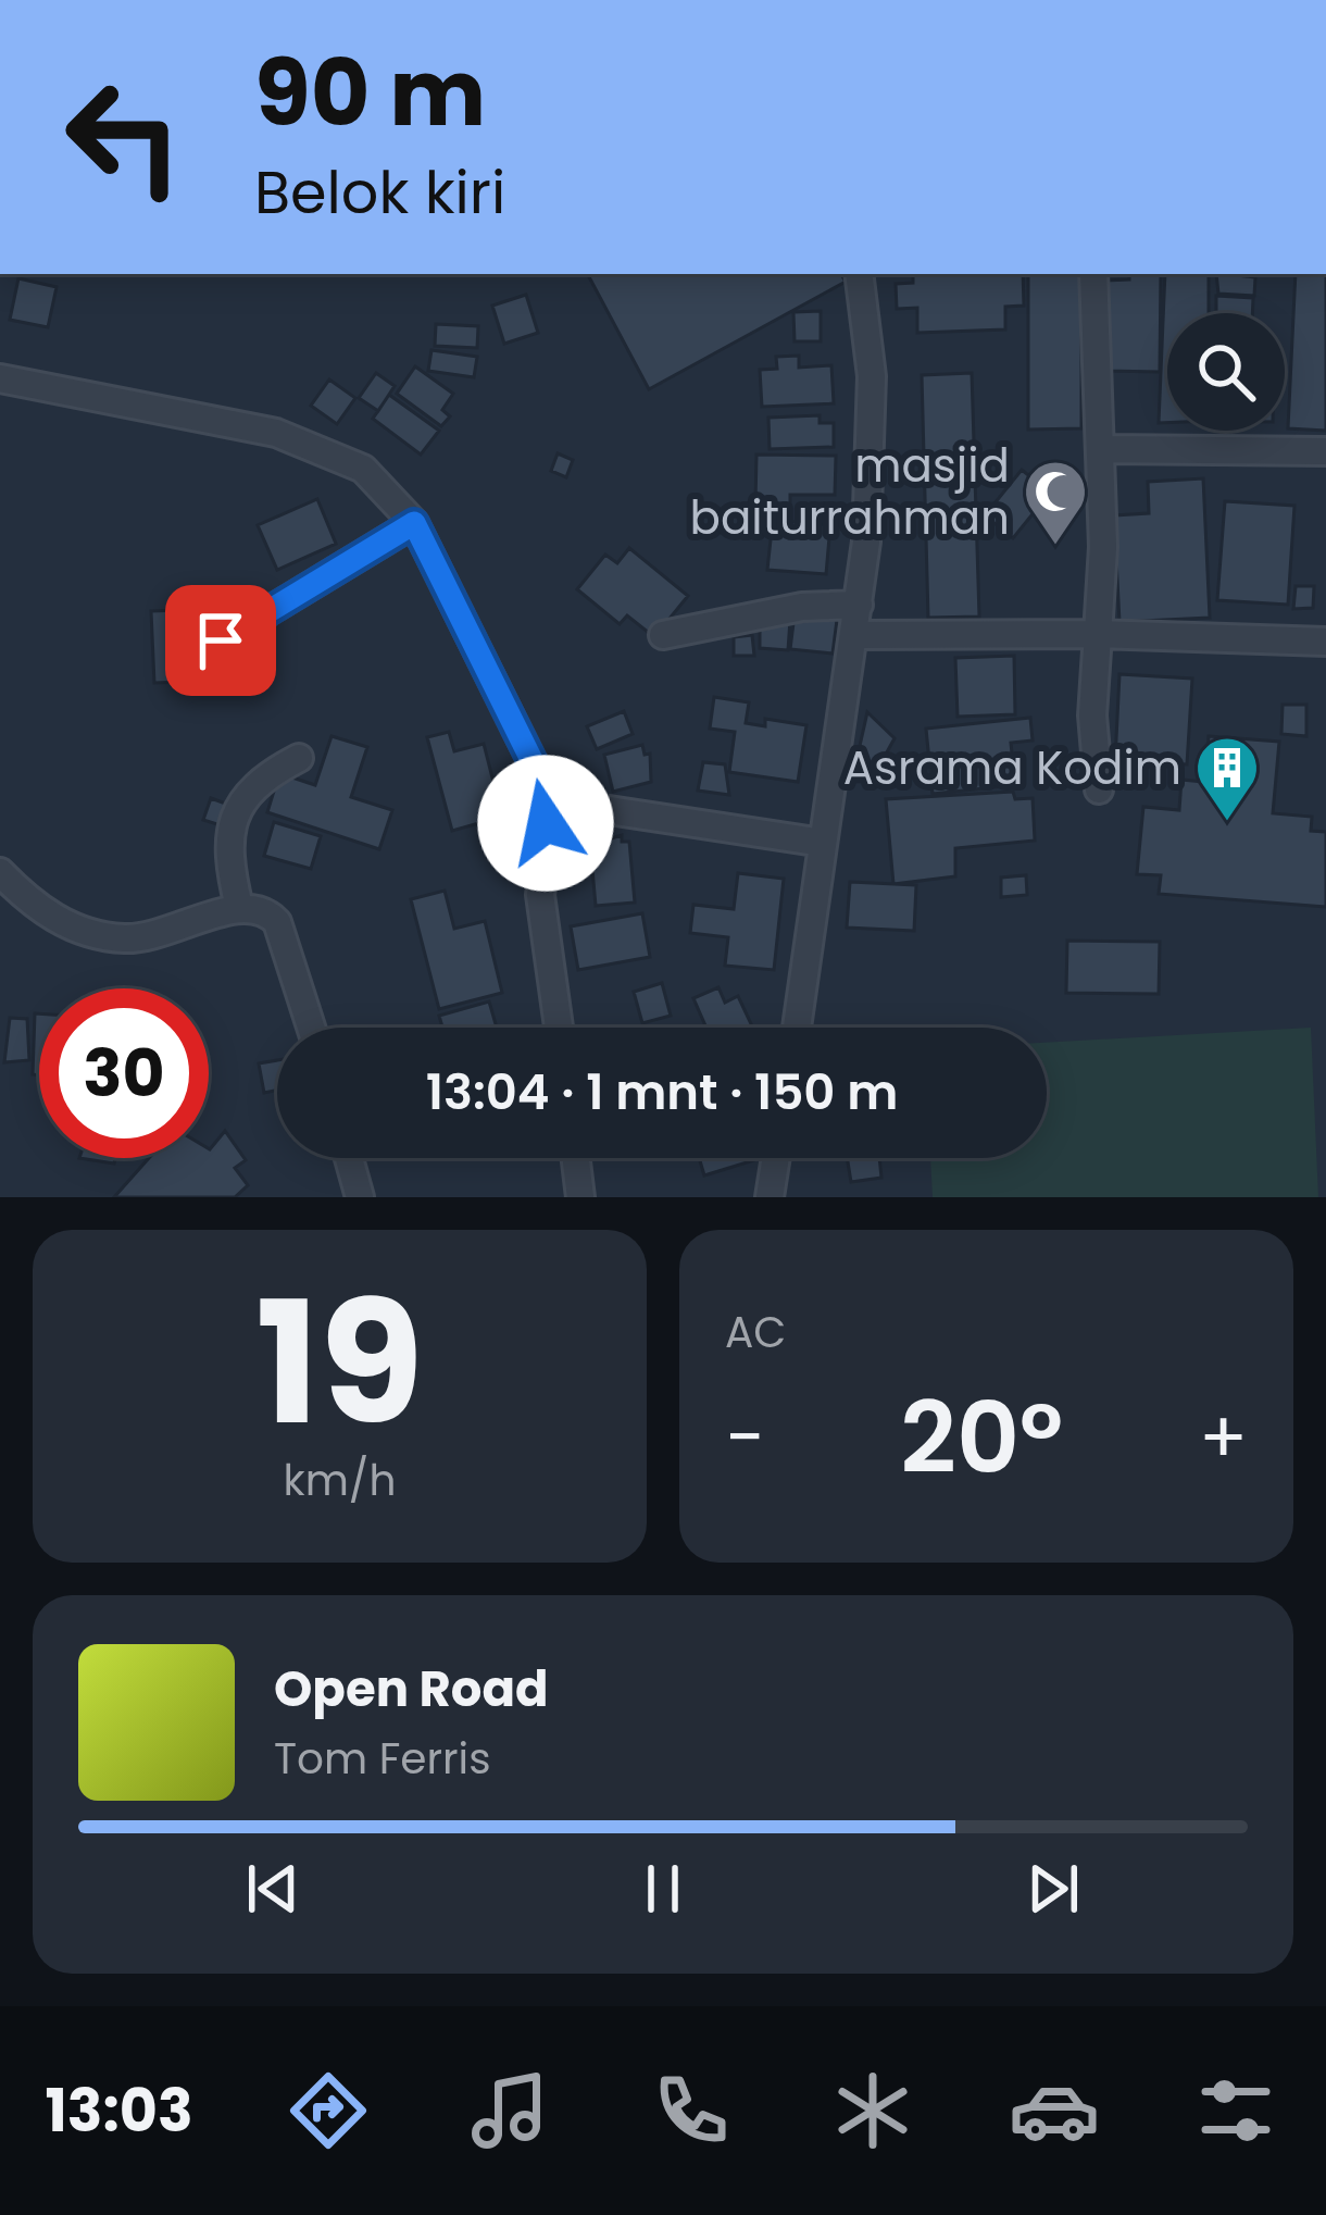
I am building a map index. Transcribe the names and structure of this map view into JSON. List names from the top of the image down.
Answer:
{
  "places": {
    "mosque": ["masjid baiturrahman"],
    "building": ["Asrama Kodim"]
  },
  "page": {
    "turn": ["90 m", "Belok kiri"],
    "limit": "30",
    "trip": "13:04 · 1 mnt · 150 m",
    "tile": [
      ["19", "km/h"],
      "AC"
    ],
    "heat": ["−", "20°", "+"],
    "song": ["Open Road", "Tom Ferris"],
    "tabs": "13:03"
  }
}
